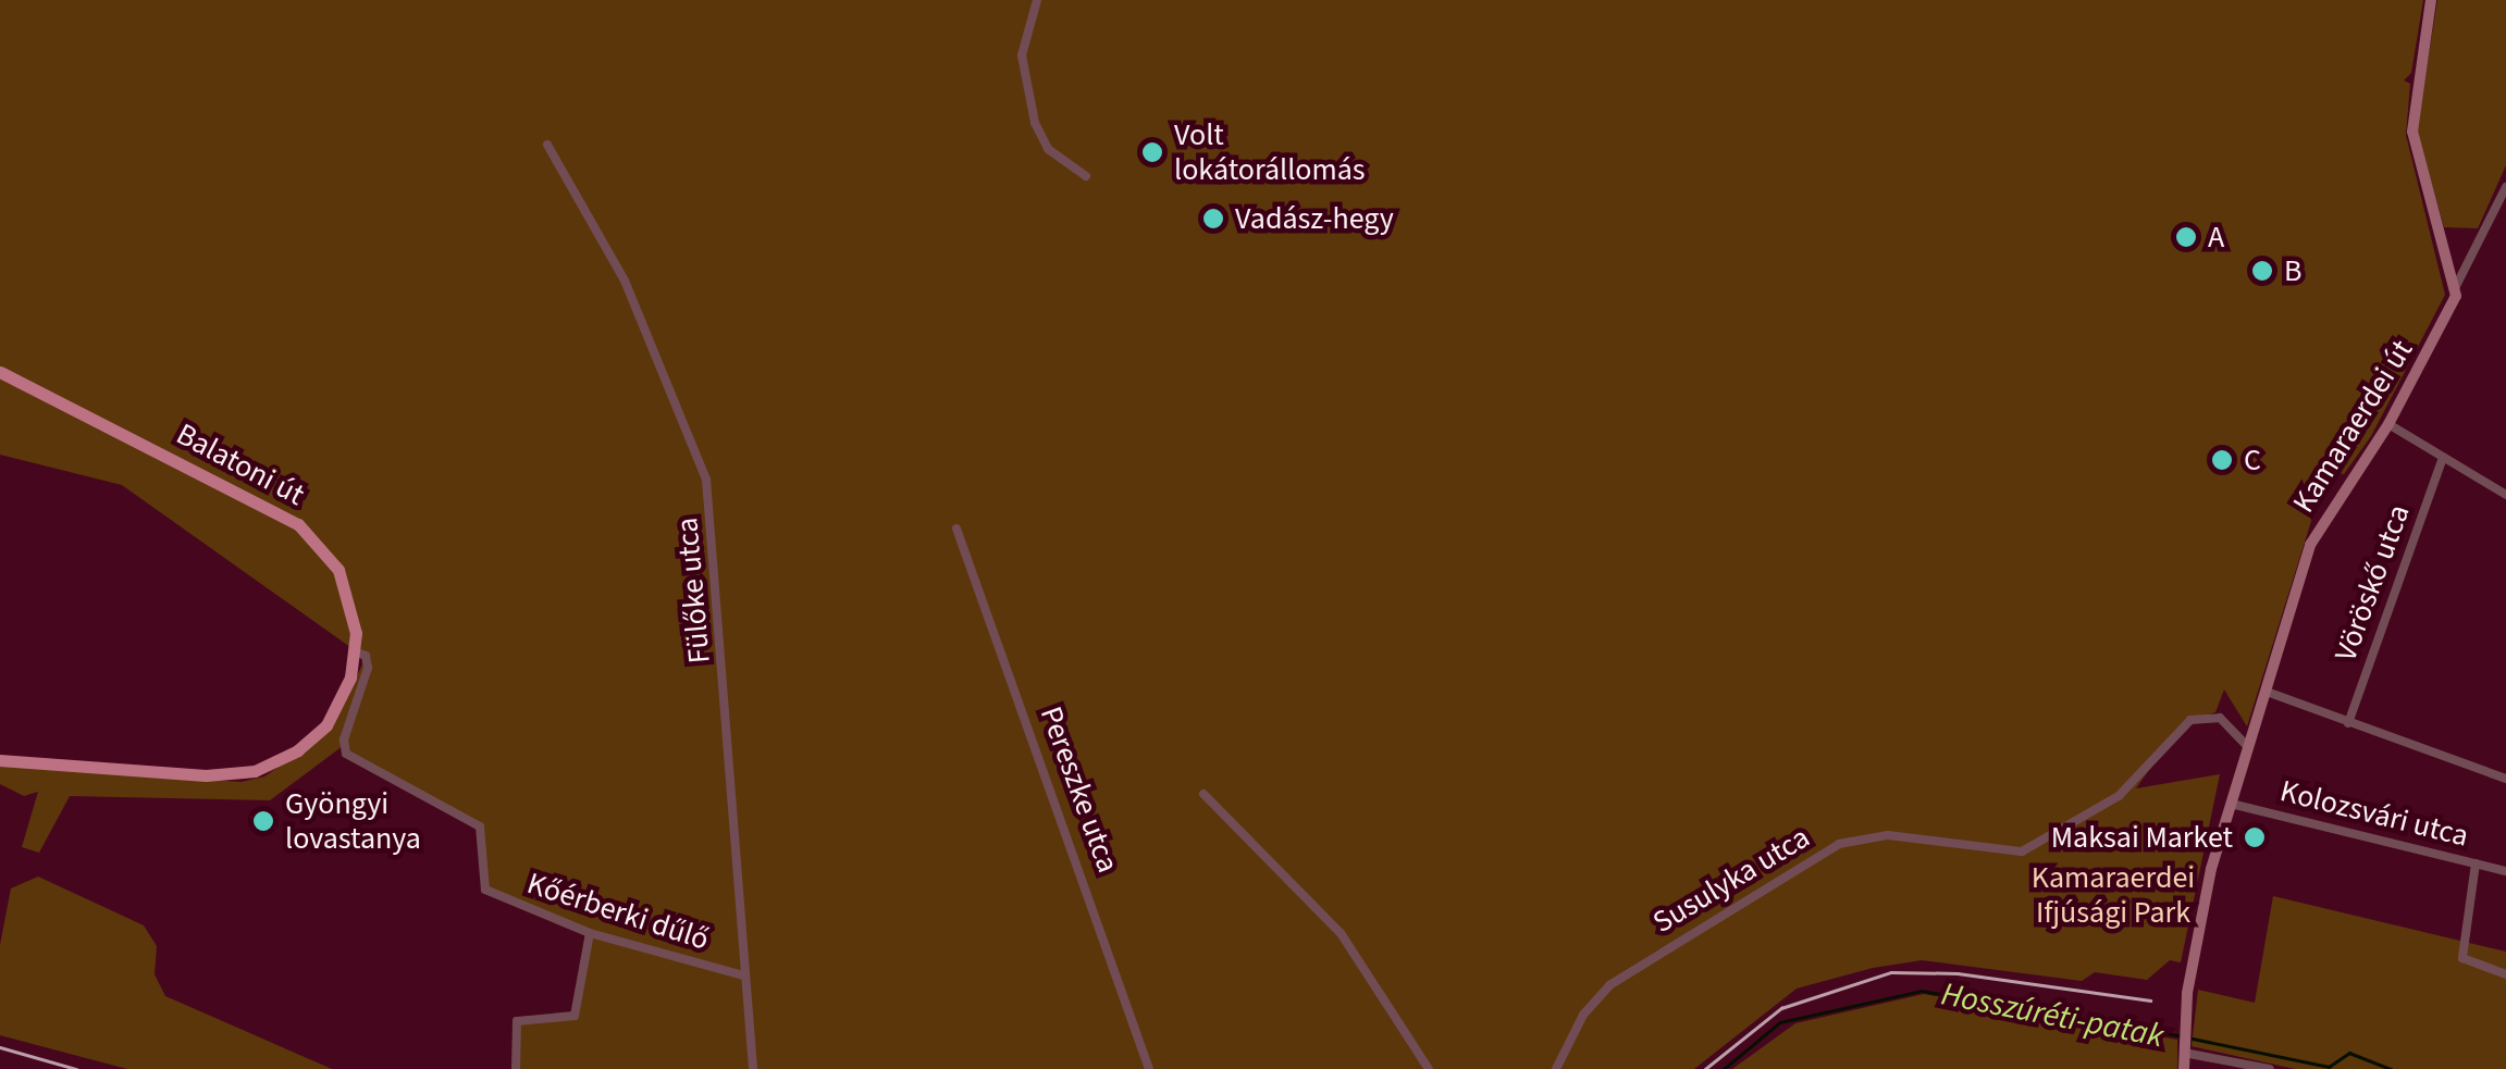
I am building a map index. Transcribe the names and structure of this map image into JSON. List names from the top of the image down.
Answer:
{
  "streets": {
    "main road": ["Balatoni út"],
    "street": [
      "Kamaraerdei út",
      "Vöröskő utca",
      "Fülőke utca",
      "Pereszke utca",
      "Kolozsvári utca",
      "Susulyka utca",
      "Kőérberki dűlő"
    ]
  },
  "crossings": [
    ["Kamaraerdei út", "Kolozsvári utca"],
    ["Kamaraerdei út", "Susulyka utca"],
    ["Balatoni út", "Kőérberki dűlő"],
    ["Fülőke utca", "Kőérberki dűlő"]
  ],
  "water": ["Hosszúréti-patak"],
  "parks": ["Kamaraerdei Ifjúsági Park"],
  "places": [
    "Volt lokátorállomás",
    "Vadász-hegy",
    "A",
    "B",
    "C",
    "Gyöngyi lovastanya",
    "Maksai Market"
  ]
}
